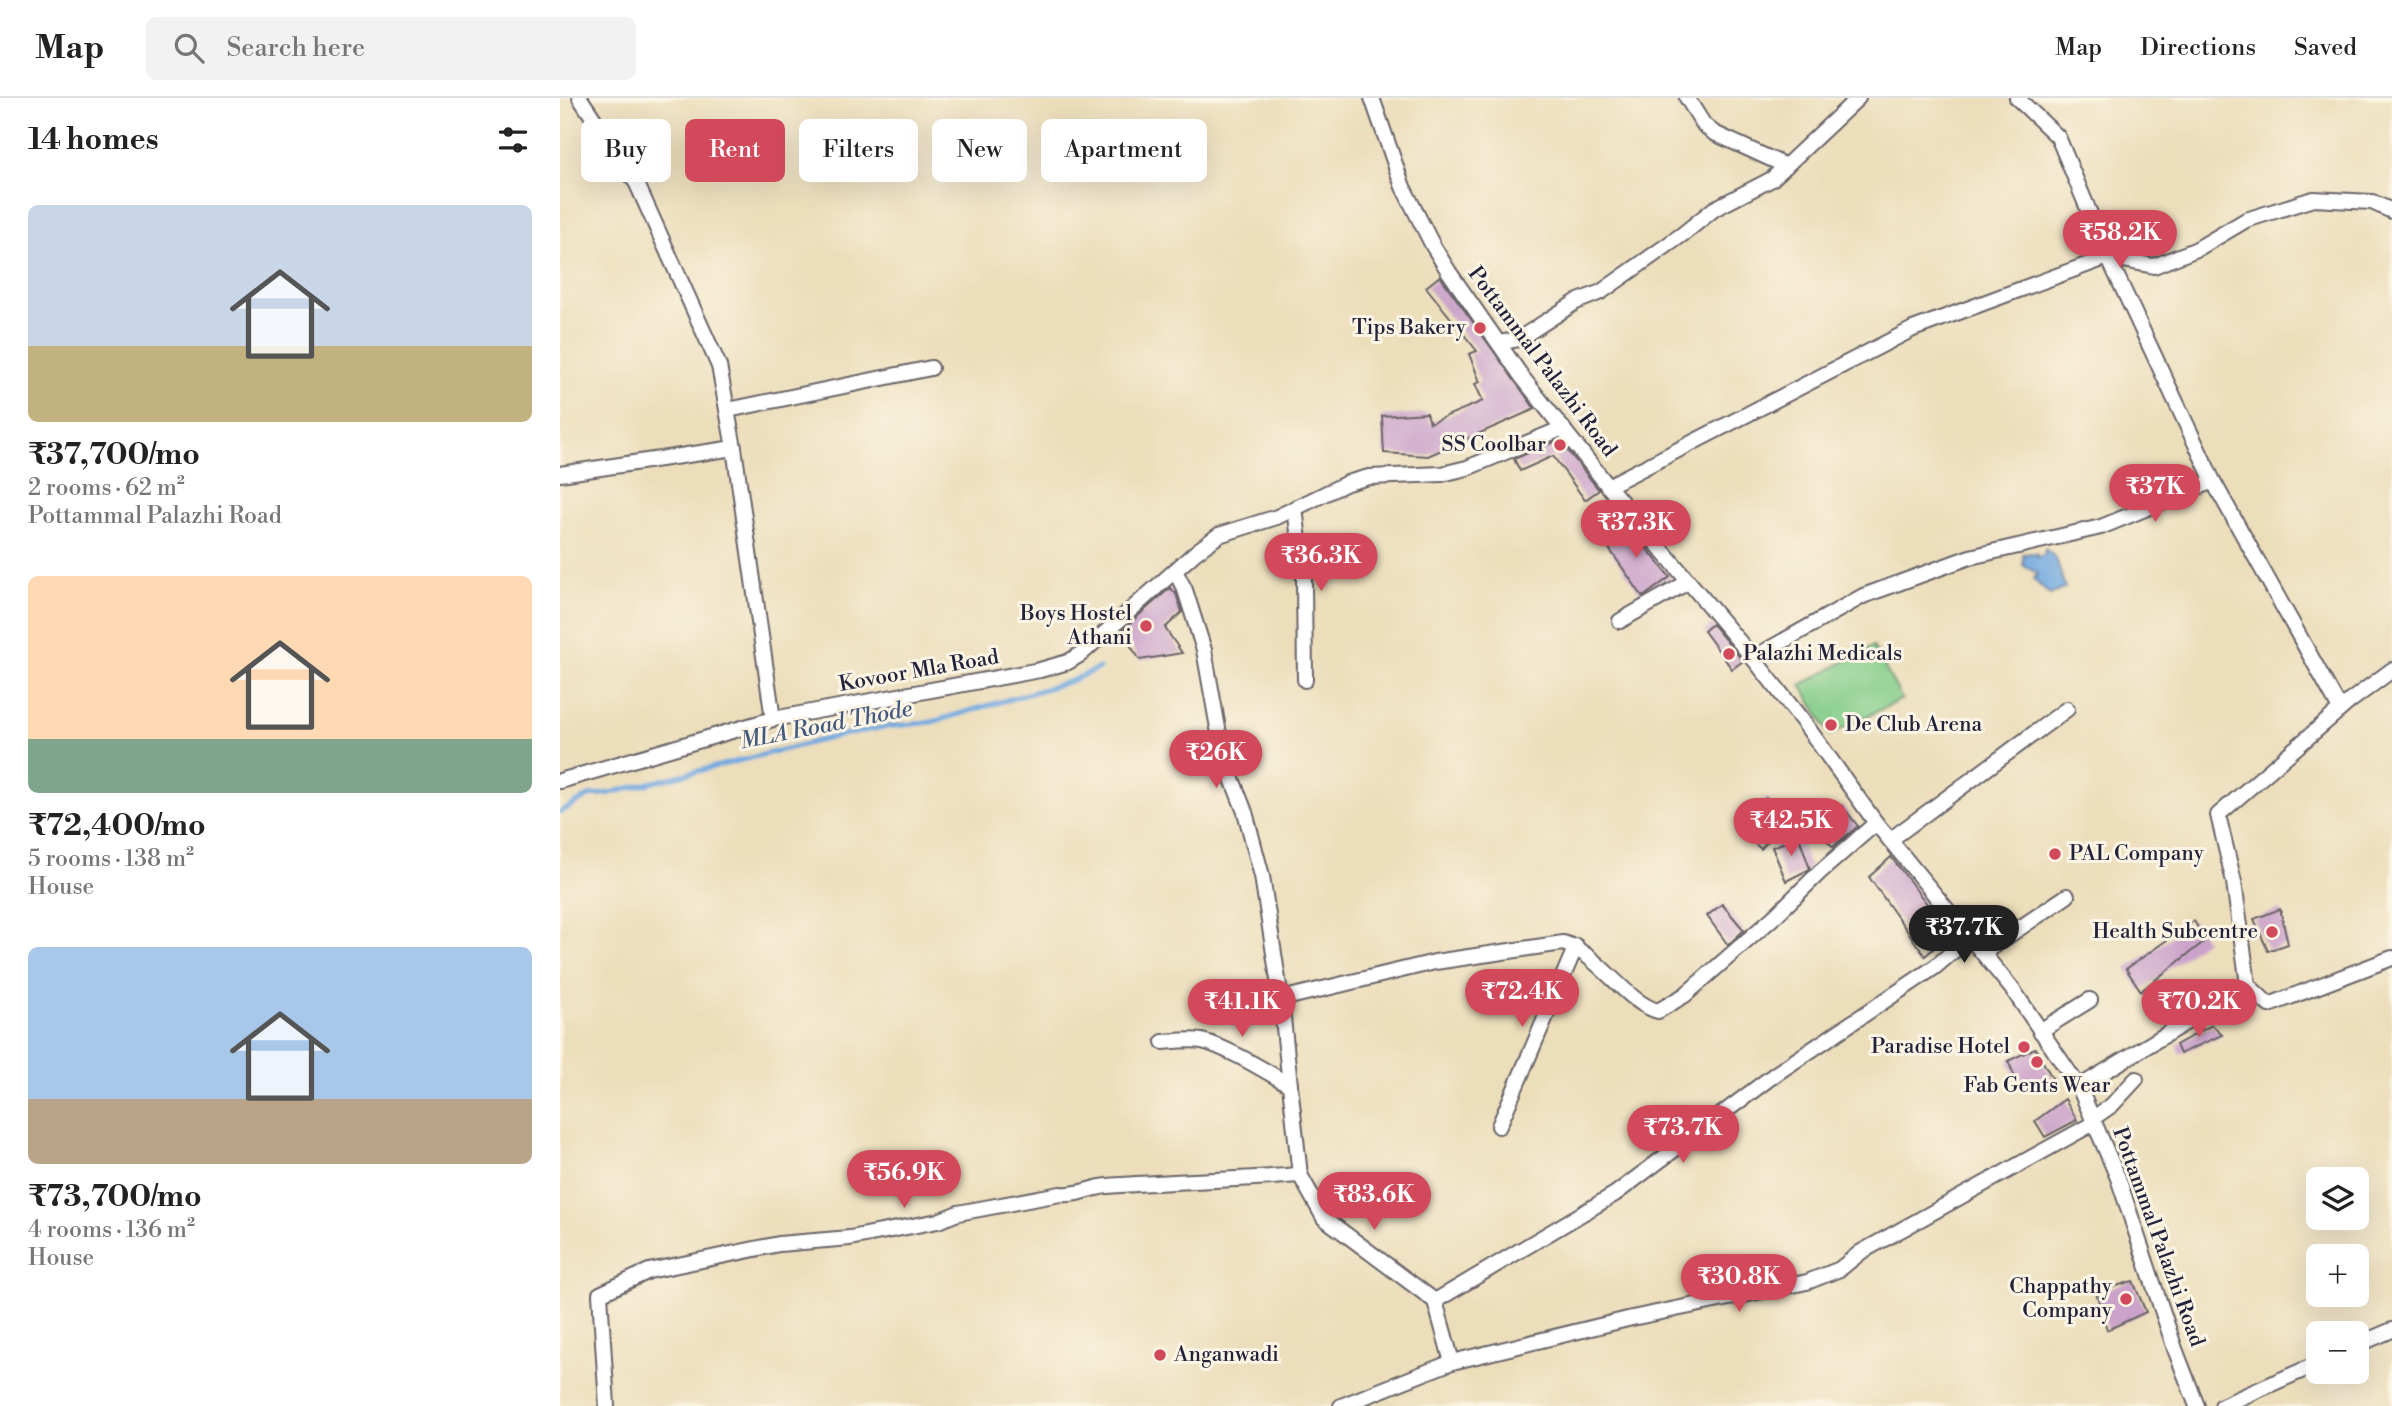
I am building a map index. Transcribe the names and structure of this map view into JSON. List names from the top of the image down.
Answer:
{
  "streets": {
    "street": ["Pottammal Palazhi Road", "Kovoor Mla Road"]
  },
  "crossings": [
    ["Pottammal Palazhi Road", "Kovoor Mla Road"]
  ],
  "water": ["MLA Road Thode"],
  "places": [
    "Tips Bakery",
    "SS Coolbar",
    "Boys Hostel Athani",
    "Palazhi Medicals",
    "De Club Arena",
    "PAL Company",
    "Health Subcentre",
    "Paradise Hotel",
    "Fab Gents Wear",
    "Chappathy Company",
    "Anganwadi"
  ],
  "page": {
    "header": "Map",
    "search": "Search here",
    "nav": ["Map", "Directions", "Saved"],
    "heading": "14 homes",
    "chip": [
      "Buy",
      "Rent",
      "Filters",
      "New",
      "Apartment"
    ],
    "list": [
      {
        "name": "₹37,700/mo",
        "note": "2 rooms · 62 m² · Pottammal Palazhi Road"
      },
      {
        "name": "₹72,400/mo",
        "note": "5 rooms · 138 m² · House"
      },
      {
        "name": "₹73,700/mo",
        "note": "4 rooms · 136 m² · House"
      }
    ],
    "price": [
      "₹58.2K",
      "₹37K",
      "₹37.3K",
      "₹36.3K",
      "₹26K",
      "₹42.5K",
      "₹37.7K",
      "₹72.4K",
      "₹41.1K",
      "₹70.2K",
      "₹73.7K",
      "₹56.9K",
      "₹83.6K",
      "₹30.8K"
    ],
    "map_buttons": ["+", "−"]
  }
}
